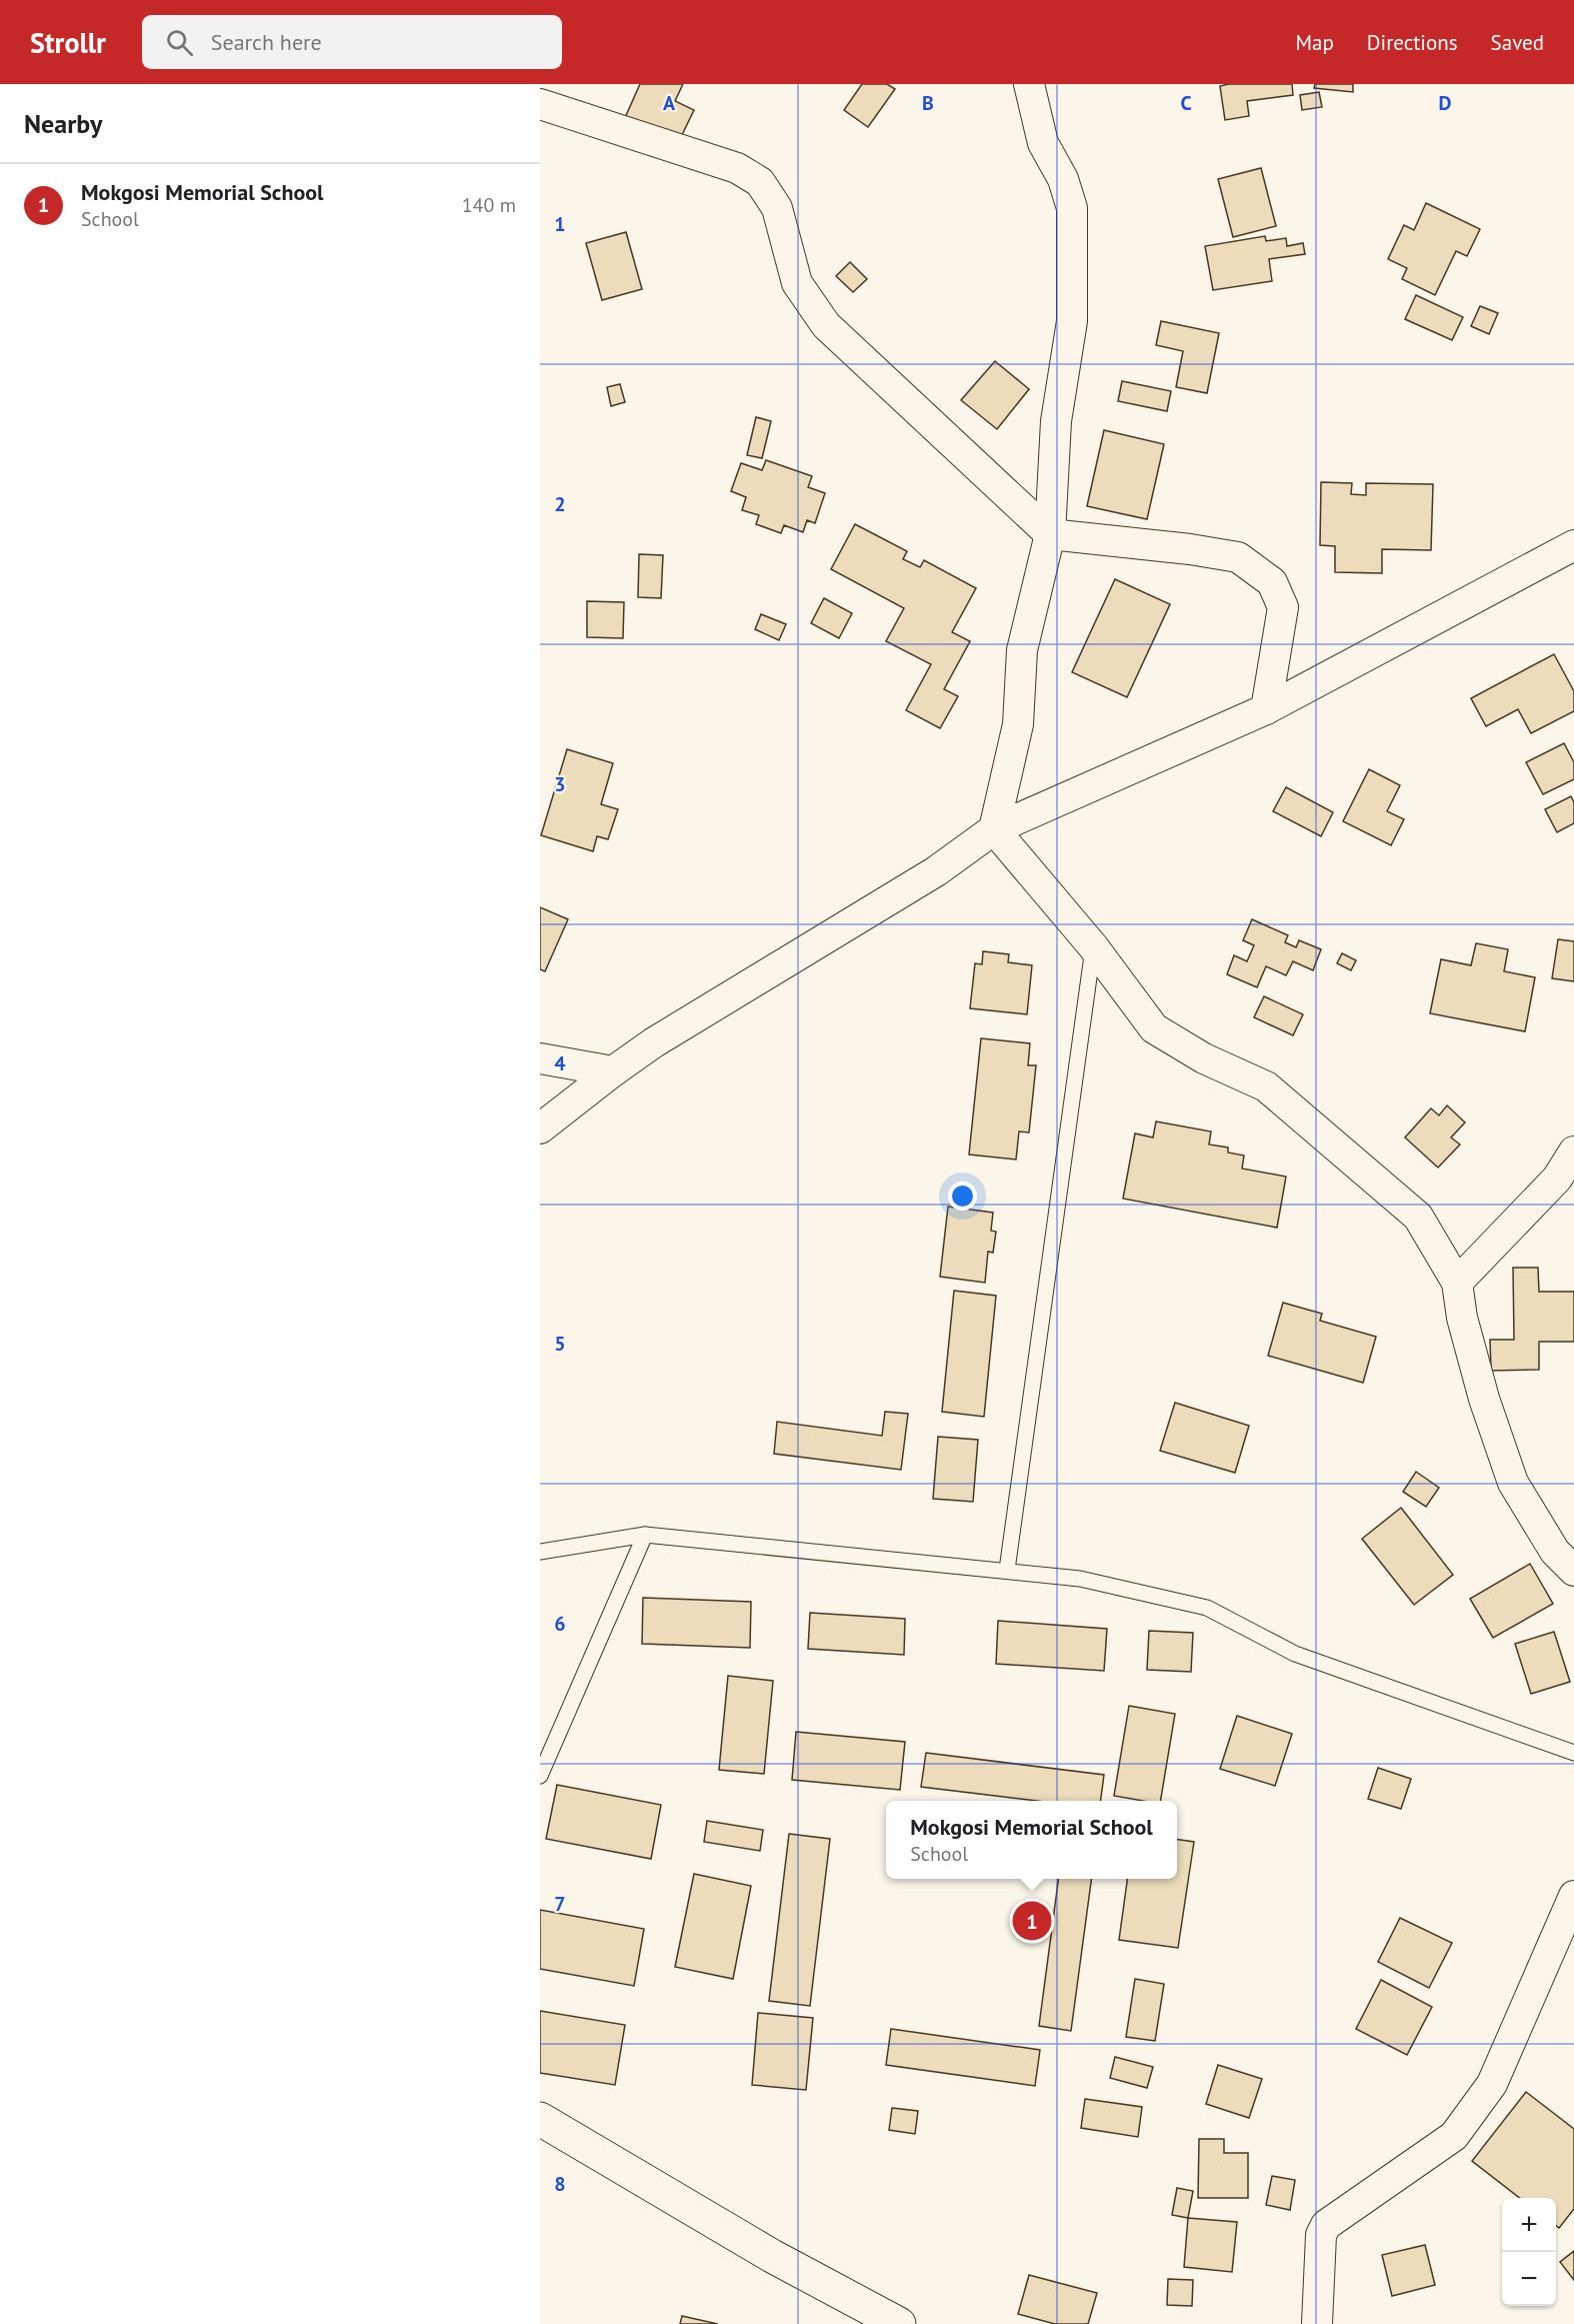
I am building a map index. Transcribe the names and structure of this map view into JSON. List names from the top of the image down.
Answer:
{
  "page": {
    "header": "Strollr",
    "search": "Search here",
    "nav": ["Map", "Directions", "Saved"],
    "heading": "Nearby",
    "list": [
      {
        "mark": "1",
        "name": "Mokgosi Memorial School",
        "note": "School",
        "value": "140 m"
      }
    ],
    "popup": ["Mokgosi Memorial School", "School"],
    "pins": "1",
    "map_buttons": ["+", "−"]
  },
  "grid": {
    "columns": [
      "A",
      "B",
      "C",
      "D"
    ],
    "rows": [
      "1",
      "2",
      "3",
      "4",
      "5",
      "6",
      "7",
      "8"
    ]
  }
}
